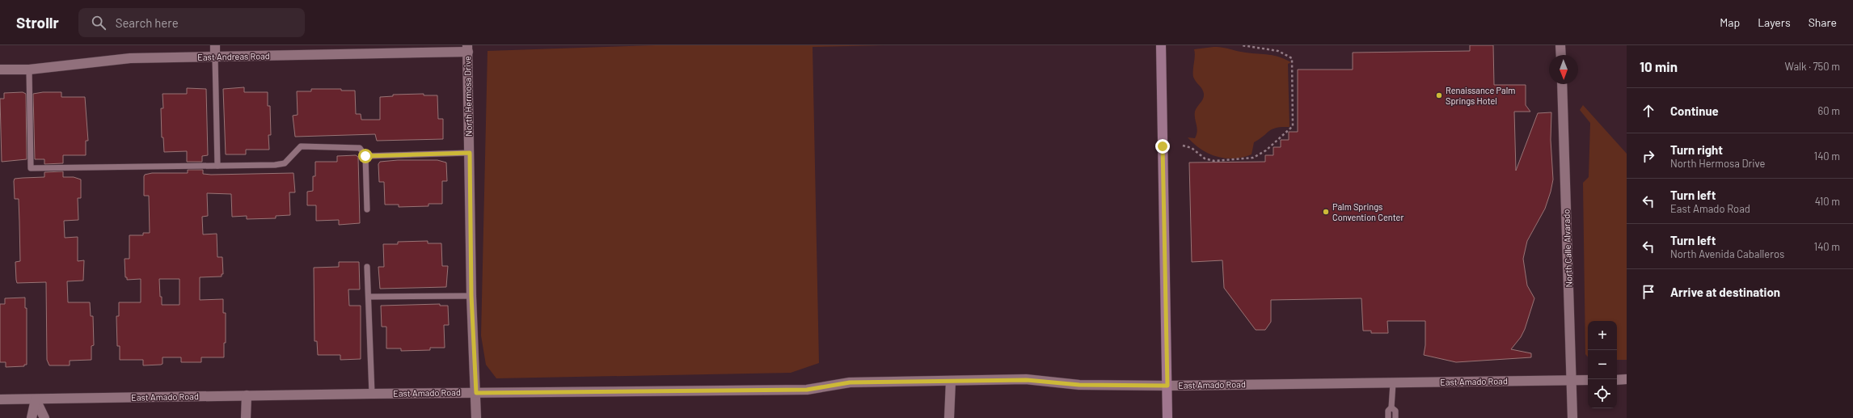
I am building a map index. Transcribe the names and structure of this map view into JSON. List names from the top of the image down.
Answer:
{
  "streets": {
    "street": [
      "East Andreas Road",
      "North Hermosa Drive",
      "North Calle Alvarado",
      "East Amado Road"
    ]
  },
  "crossings": [
    ["East Andreas Road", "North Hermosa Drive"],
    ["North Hermosa Drive", "East Amado Road"],
    ["North Calle Alvarado", "East Amado Road"]
  ],
  "places": ["Renaissance Palm Springs Hotel", "Palm Springs Convention Center"],
  "north": "bottom",
  "page": {
    "header": "Strollr",
    "search": "Search here",
    "nav": ["Map", "Layers", "Share"],
    "heading": ["10 min", "Walk · 750 m"],
    "list": [
      ["Continue", "60 m"],
      ["Turn right", "North Hermosa Drive", "140 m"],
      ["Turn left", "East Amado Road", "410 m"],
      ["Turn left", "North Avenida Caballeros", "140 m"],
      "Arrive at destination"
    ],
    "map_buttons": ["+", "−"]
  }
}
